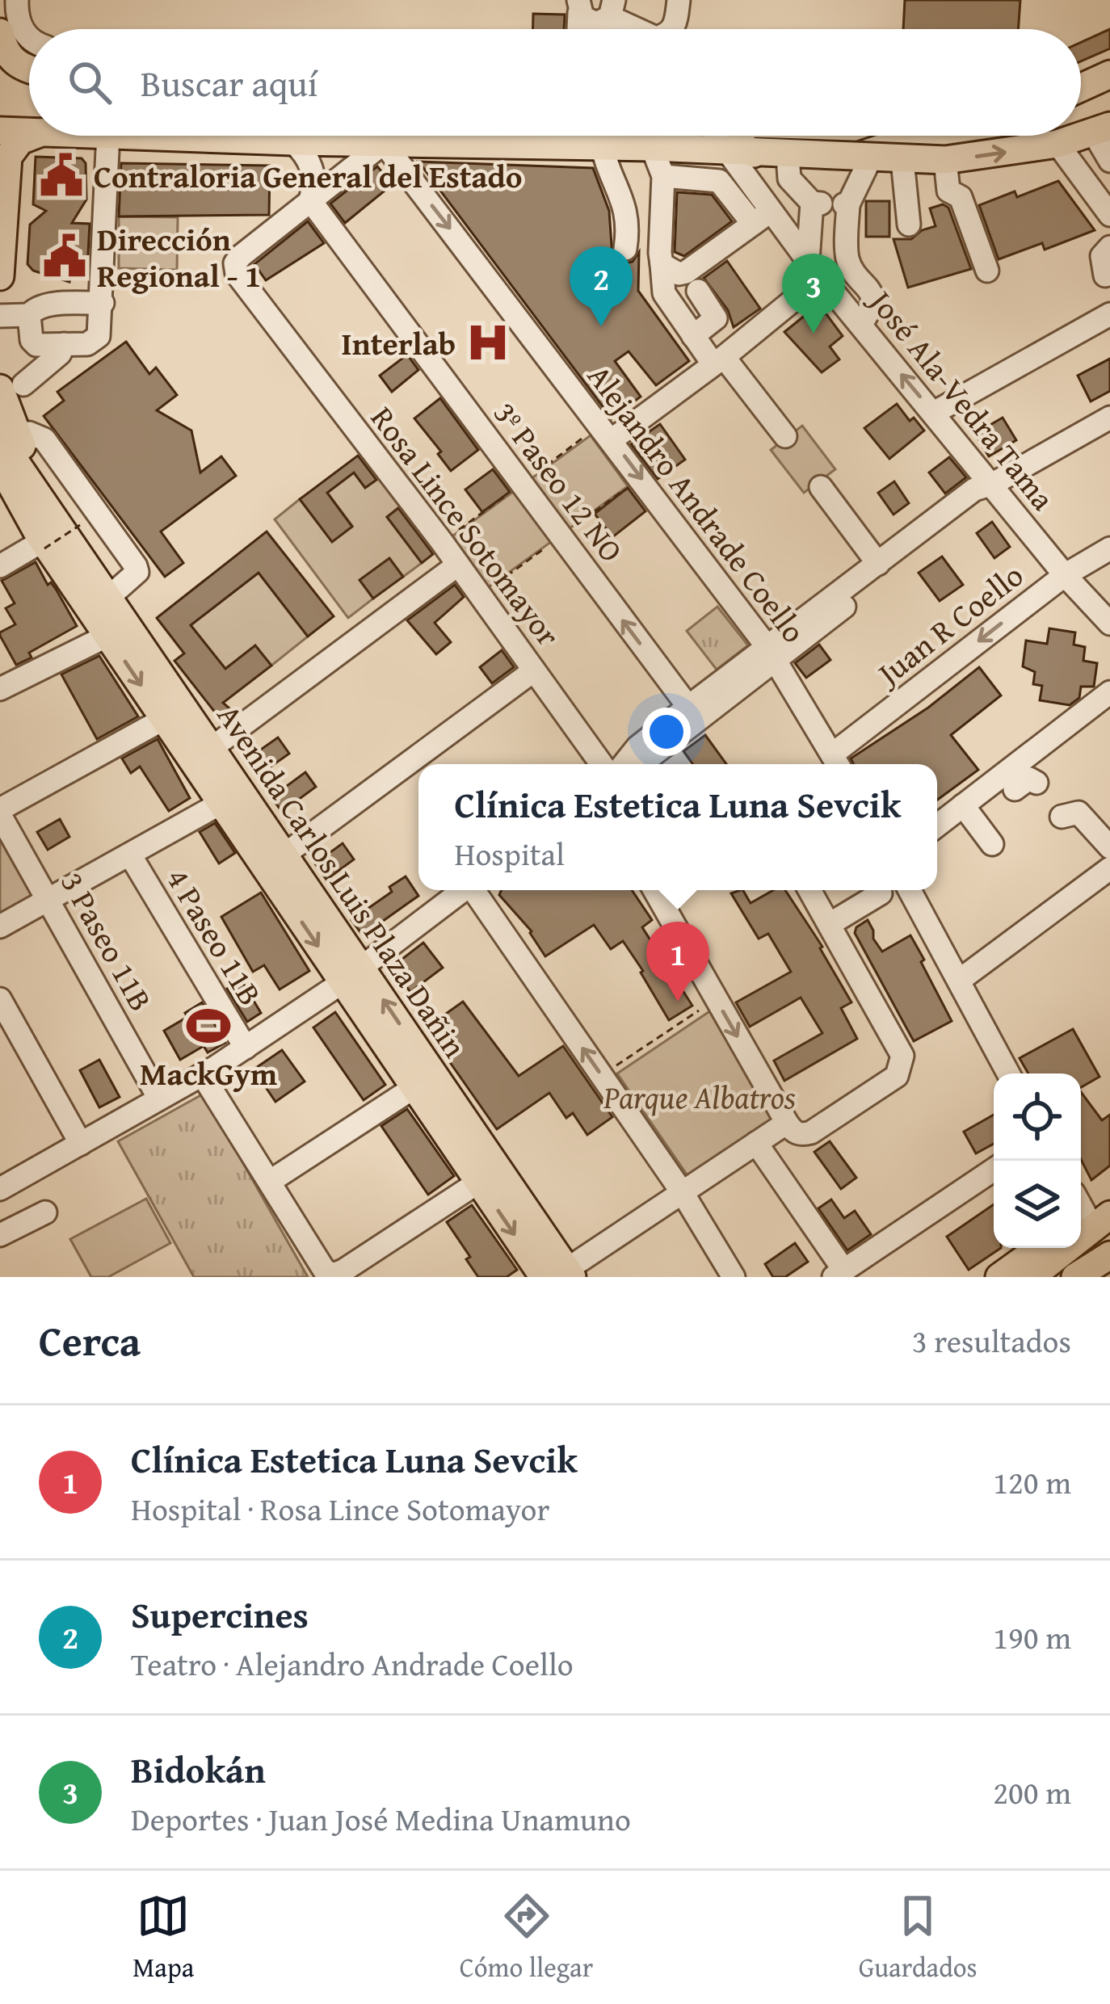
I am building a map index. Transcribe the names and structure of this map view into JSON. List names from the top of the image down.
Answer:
{
  "streets": {
    "main road": ["Avenida Carlos Luis Plaza Dañin"],
    "street": [
      "José Ala-Vedra Tama",
      "3º Paseo 12 NO",
      "Alejandro Andrade Coello",
      "Rosa Lince Sotomayor",
      "Juan R Coello",
      "4 Paseo 11B",
      "3 Paseo 11B"
    ]
  },
  "crossings": [
    ["José Ala-Vedra Tama", "Juan R Coello"],
    ["3º Paseo 12 NO", "Rosa Lince Sotomayor"],
    ["Alejandro Andrade Coello", "Juan R Coello"]
  ],
  "parks": ["Parque Albatros"],
  "places": {
    "public building": ["Contraloria General del Estado", "Dirección Regional - 1"],
    "hospital": ["Interlab"],
    "sports": ["MackGym"]
  },
  "page": {
    "search": "Buscar aquí",
    "pins": ["2", "3", "1"],
    "popup": ["Clínica Estetica Luna Sevcik", "Hospital"],
    "heading": ["Cerca", "3 resultados"],
    "list": [
      {
        "mark": "1",
        "name": "Clínica Estetica Luna Sevcik",
        "note": "Hospital · Rosa Lince Sotomayor",
        "value": "120 m"
      },
      {
        "mark": "2",
        "name": "Supercines",
        "note": "Teatro · Alejandro Andrade Coello",
        "value": "190 m"
      },
      {
        "mark": "3",
        "name": "Bidokán",
        "note": "Deportes · Juan José Medina Unamuno",
        "value": "200 m"
      }
    ],
    "nav": ["Mapa", "Cómo llegar", "Guardados"]
  }
}
